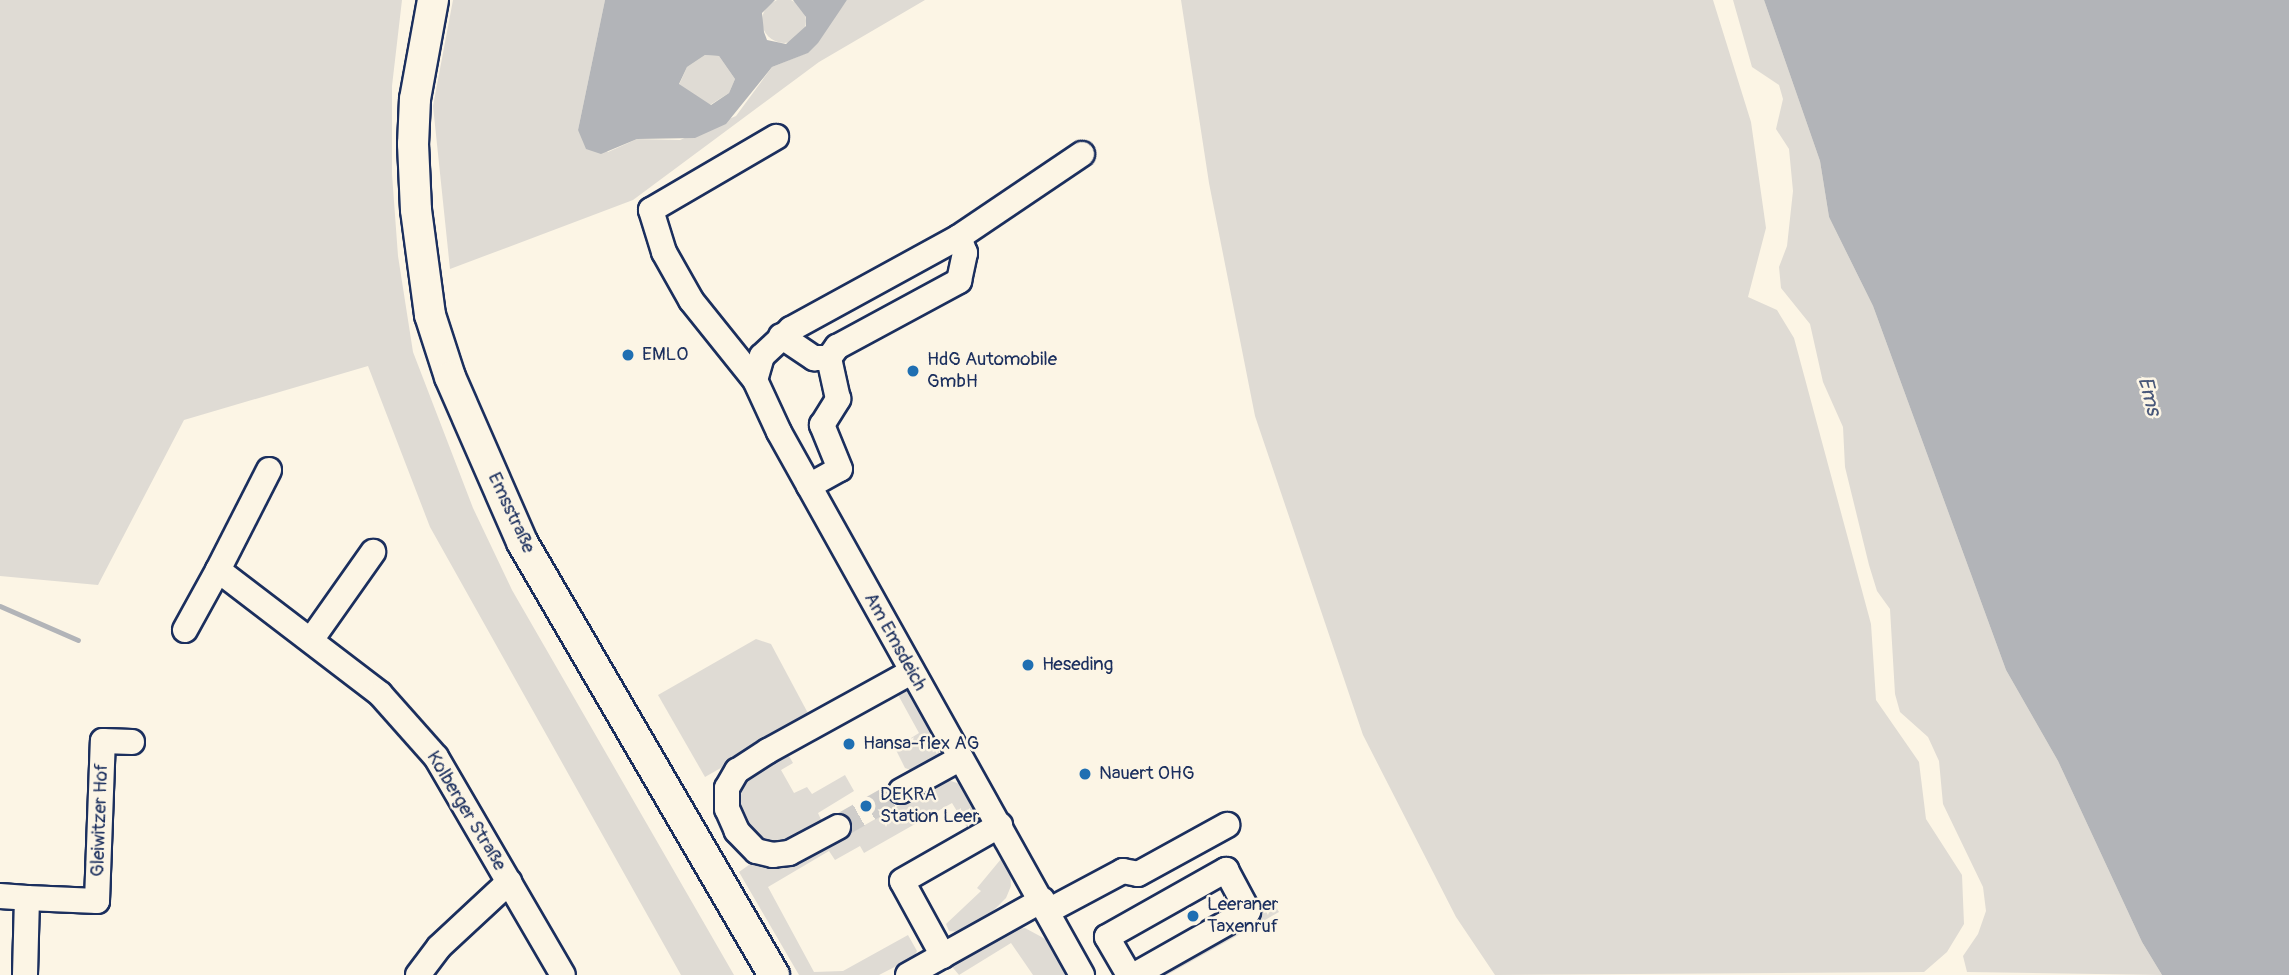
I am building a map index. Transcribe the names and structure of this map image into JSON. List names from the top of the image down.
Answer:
{
  "streets": {
    "main road": ["Emsstraße"],
    "street": ["Am Emsdeich", "Kolberger Straße", "Gleiwitzer Hof"]
  },
  "water": ["Ems"],
  "places": [
    "EMLO",
    "HdG Automobile GmbH",
    "Heseding",
    "Hansa-flex AG",
    "Nauert OHG",
    "DEKRA Station Leer",
    "Leeraner Taxenruf"
  ]
}
